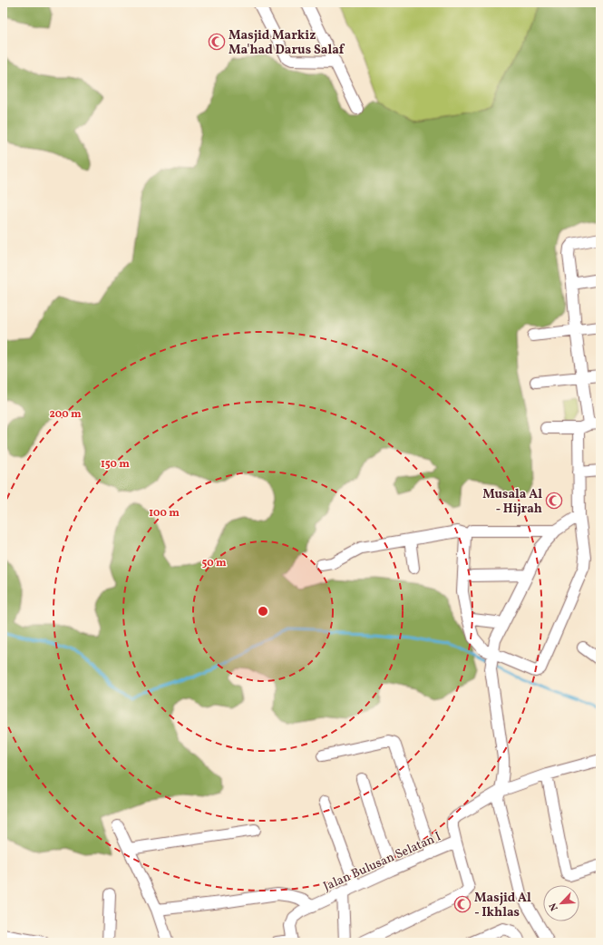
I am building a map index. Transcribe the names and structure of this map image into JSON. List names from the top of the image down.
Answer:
{
  "streets": {
    "street": ["Jalan Bulusan Selatan I"]
  },
  "places": {
    "mosque": ["Masjid Markiz Ma'had Darus Salaf", "Musala Al - Hijrah", "Masjid Al - Ikhlas"]
  },
  "north": "bottom left",
  "rings": [
    "200 m",
    "150 m",
    "100 m",
    "50 m"
  ]
}
